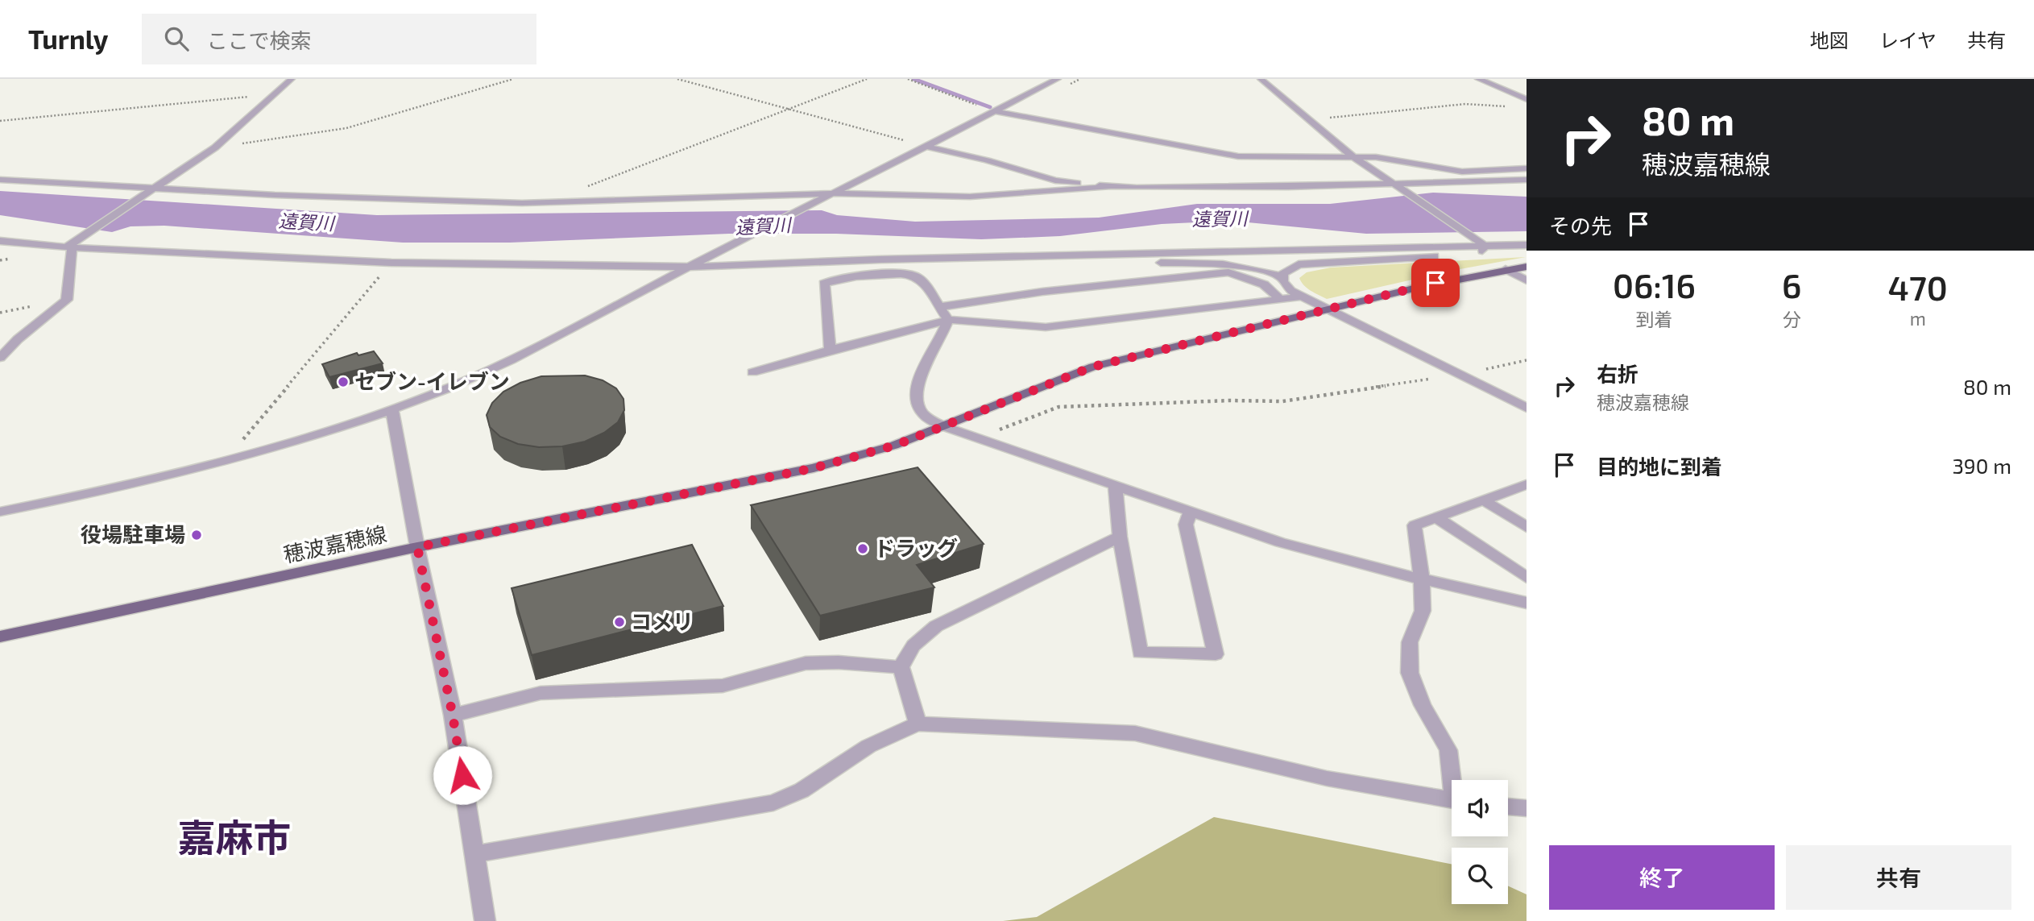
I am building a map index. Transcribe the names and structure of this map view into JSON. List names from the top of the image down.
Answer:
{
  "streets": {
    "main road": ["穂波嘉穂線"]
  },
  "districts": ["嘉麻市"],
  "water": ["遠賀川"],
  "places": [
    "セブン-イレブン",
    "役場駐車場",
    "ドラッグ",
    "コメリ"
  ],
  "page": {
    "header": "Turnly",
    "search": "ここで検索",
    "nav": ["地図", "レイヤ", "共有"],
    "turn": ["80 m", "穂波嘉穂線"],
    "then": "その先",
    "eta": [
      "06:16",
      "到着",
      "6",
      "分",
      "470",
      "m"
    ],
    "list": [
      {
        "name": "右折",
        "note": "穂波嘉穂線",
        "value": "80 m"
      },
      {
        "name": "目的地に到着",
        "value": "390 m"
      }
    ],
    "buttons": ["終了", "共有"]
  }
}
